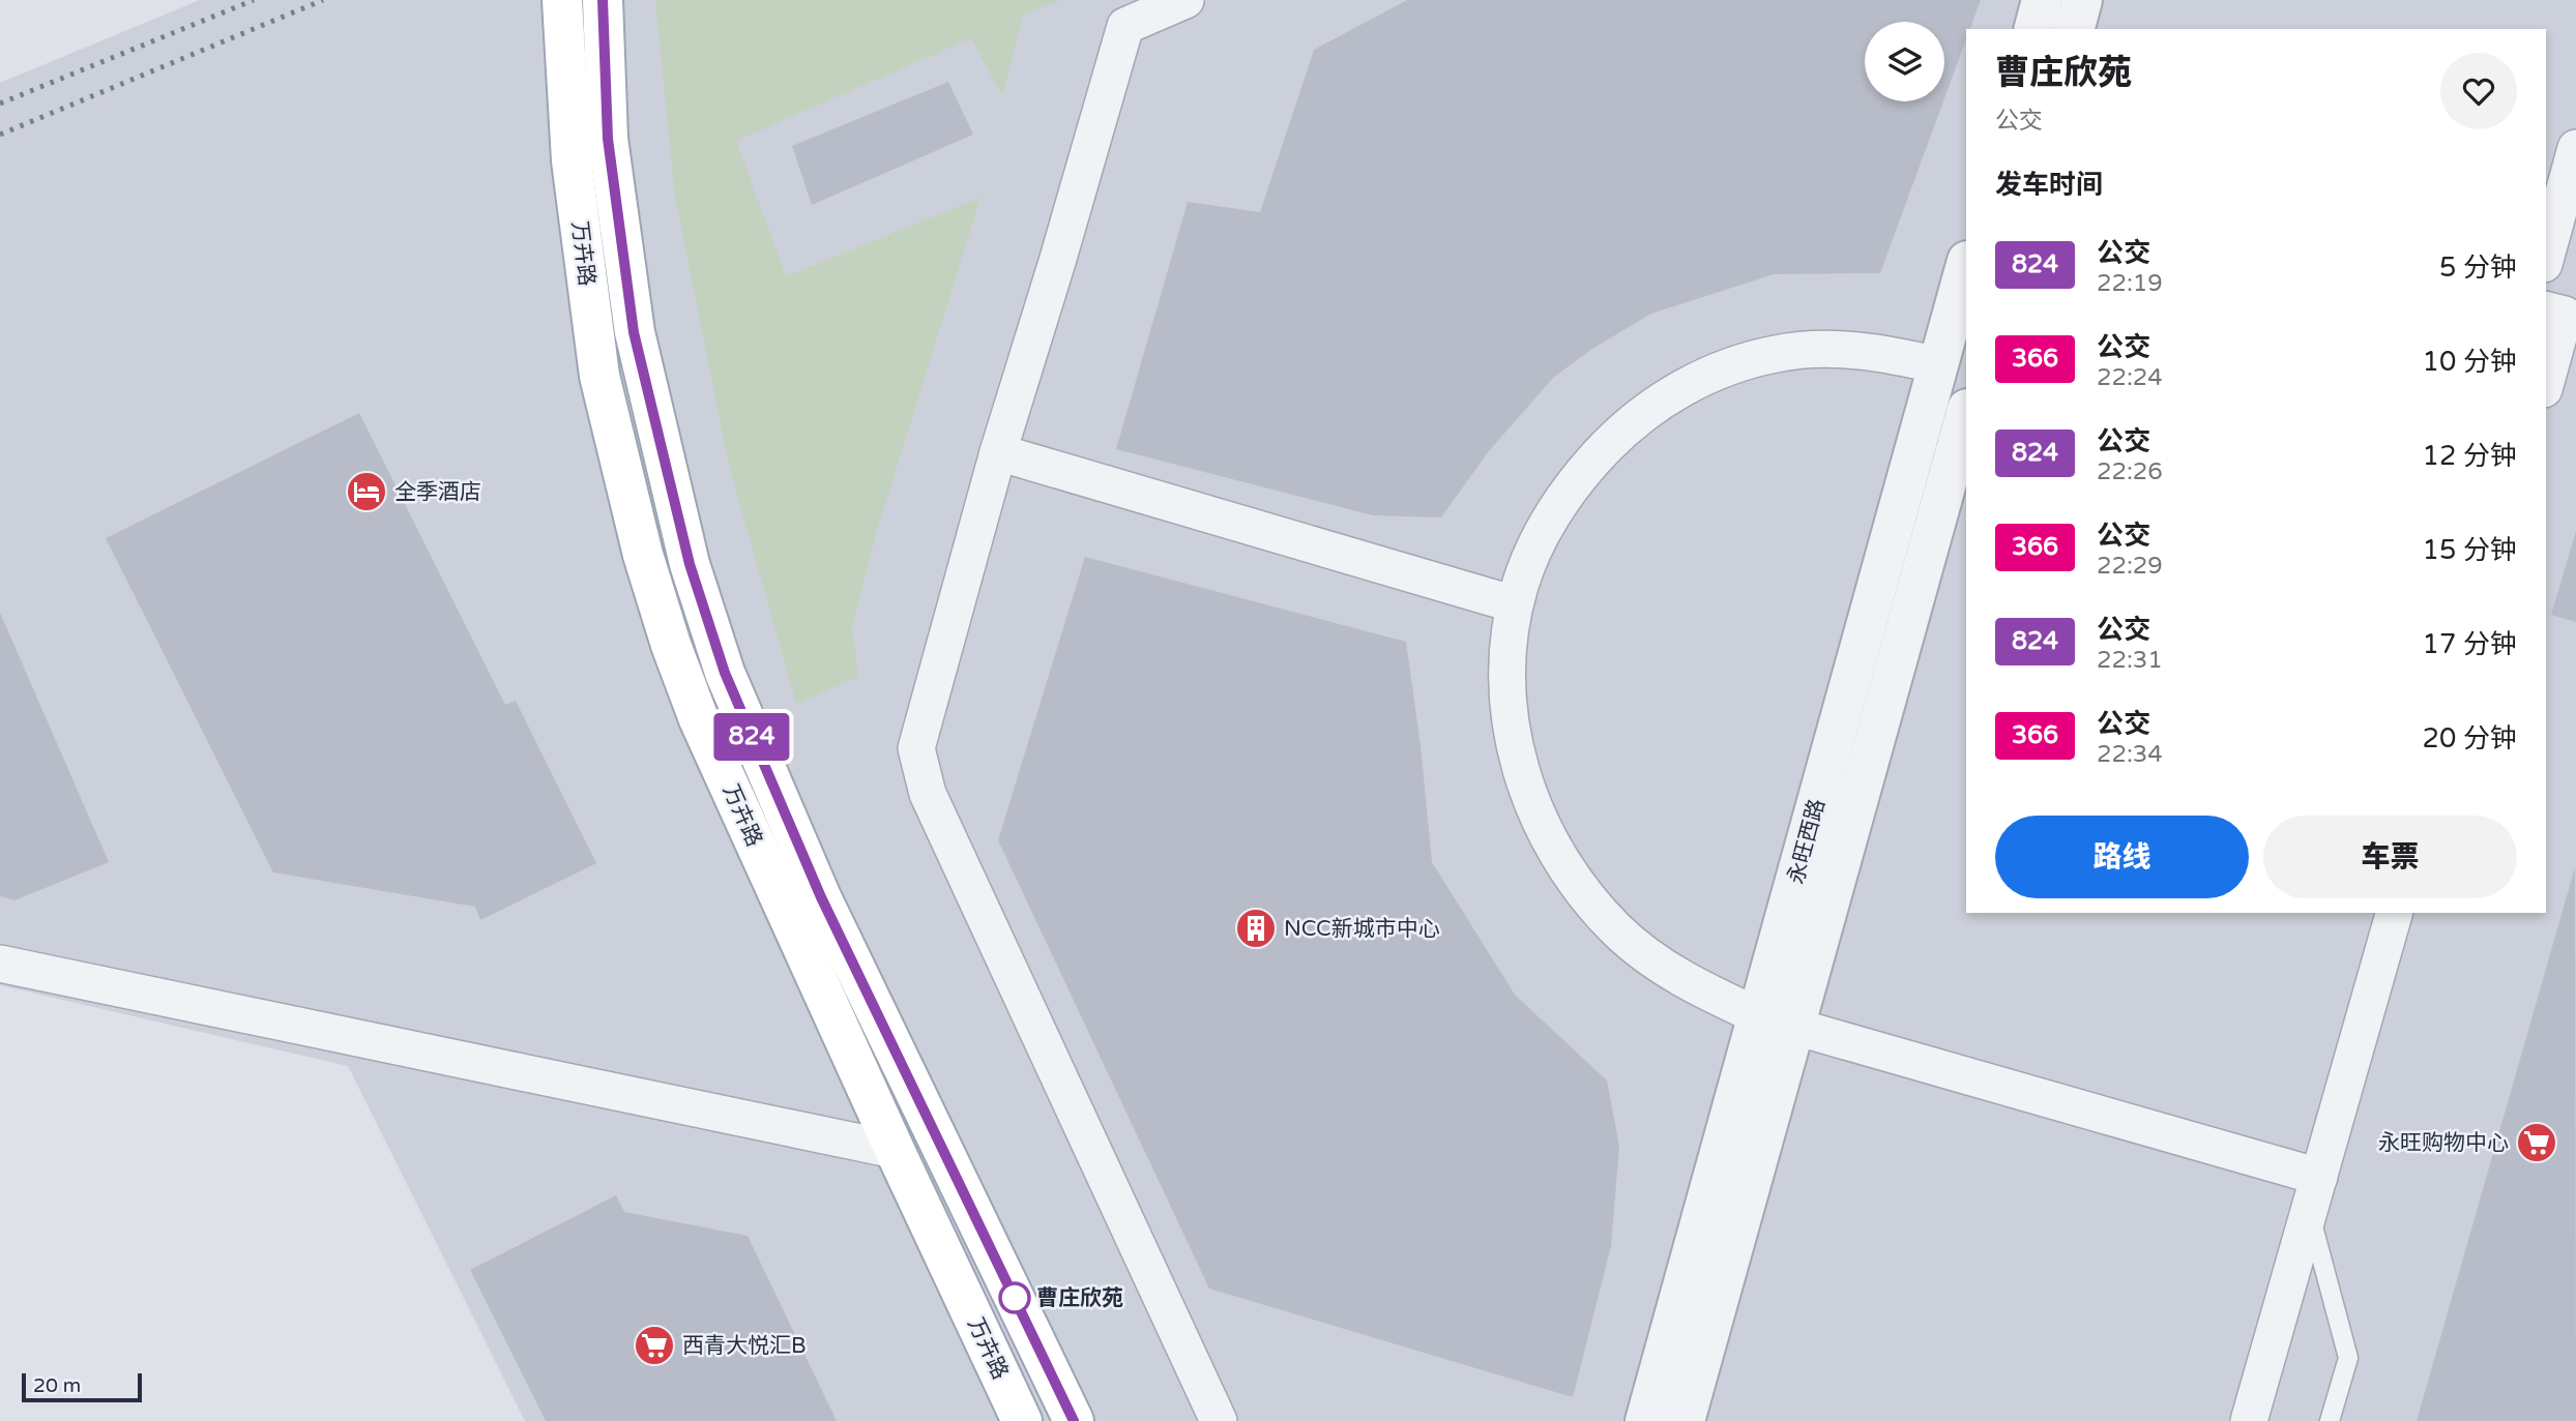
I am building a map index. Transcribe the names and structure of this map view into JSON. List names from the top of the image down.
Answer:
{
  "streets": {
    "main road": ["万卉路"],
    "street": ["永旺西路"]
  },
  "places": {
    "hotel": ["全季酒店"],
    "building": ["NCC新城市中心"],
    "supermarket": ["永旺购物中心", "西青大悦汇B"],
    "other": ["曹庄欣苑"]
  },
  "lines": ["bus line 824"],
  "scale_bar": "20 m",
  "page": {
    "on_map": "824",
    "heading": [
      ["曹庄欣苑", "公交"],
      "发车时间"
    ],
    "list": [
      {
        "mark": "824",
        "name": "公交",
        "note": "22:19",
        "value": "5 分钟"
      },
      {
        "mark": "366",
        "name": "公交",
        "note": "22:24",
        "value": "10 分钟"
      },
      {
        "mark": "824",
        "name": "公交",
        "note": "22:26",
        "value": "12 分钟"
      },
      {
        "mark": "366",
        "name": "公交",
        "note": "22:29",
        "value": "15 分钟"
      },
      {
        "mark": "824",
        "name": "公交",
        "note": "22:31",
        "value": "17 分钟"
      },
      {
        "mark": "366",
        "name": "公交",
        "note": "22:34",
        "value": "20 分钟"
      }
    ],
    "buttons": ["路线", "车票"],
    "scale": "20 m"
  }
}
